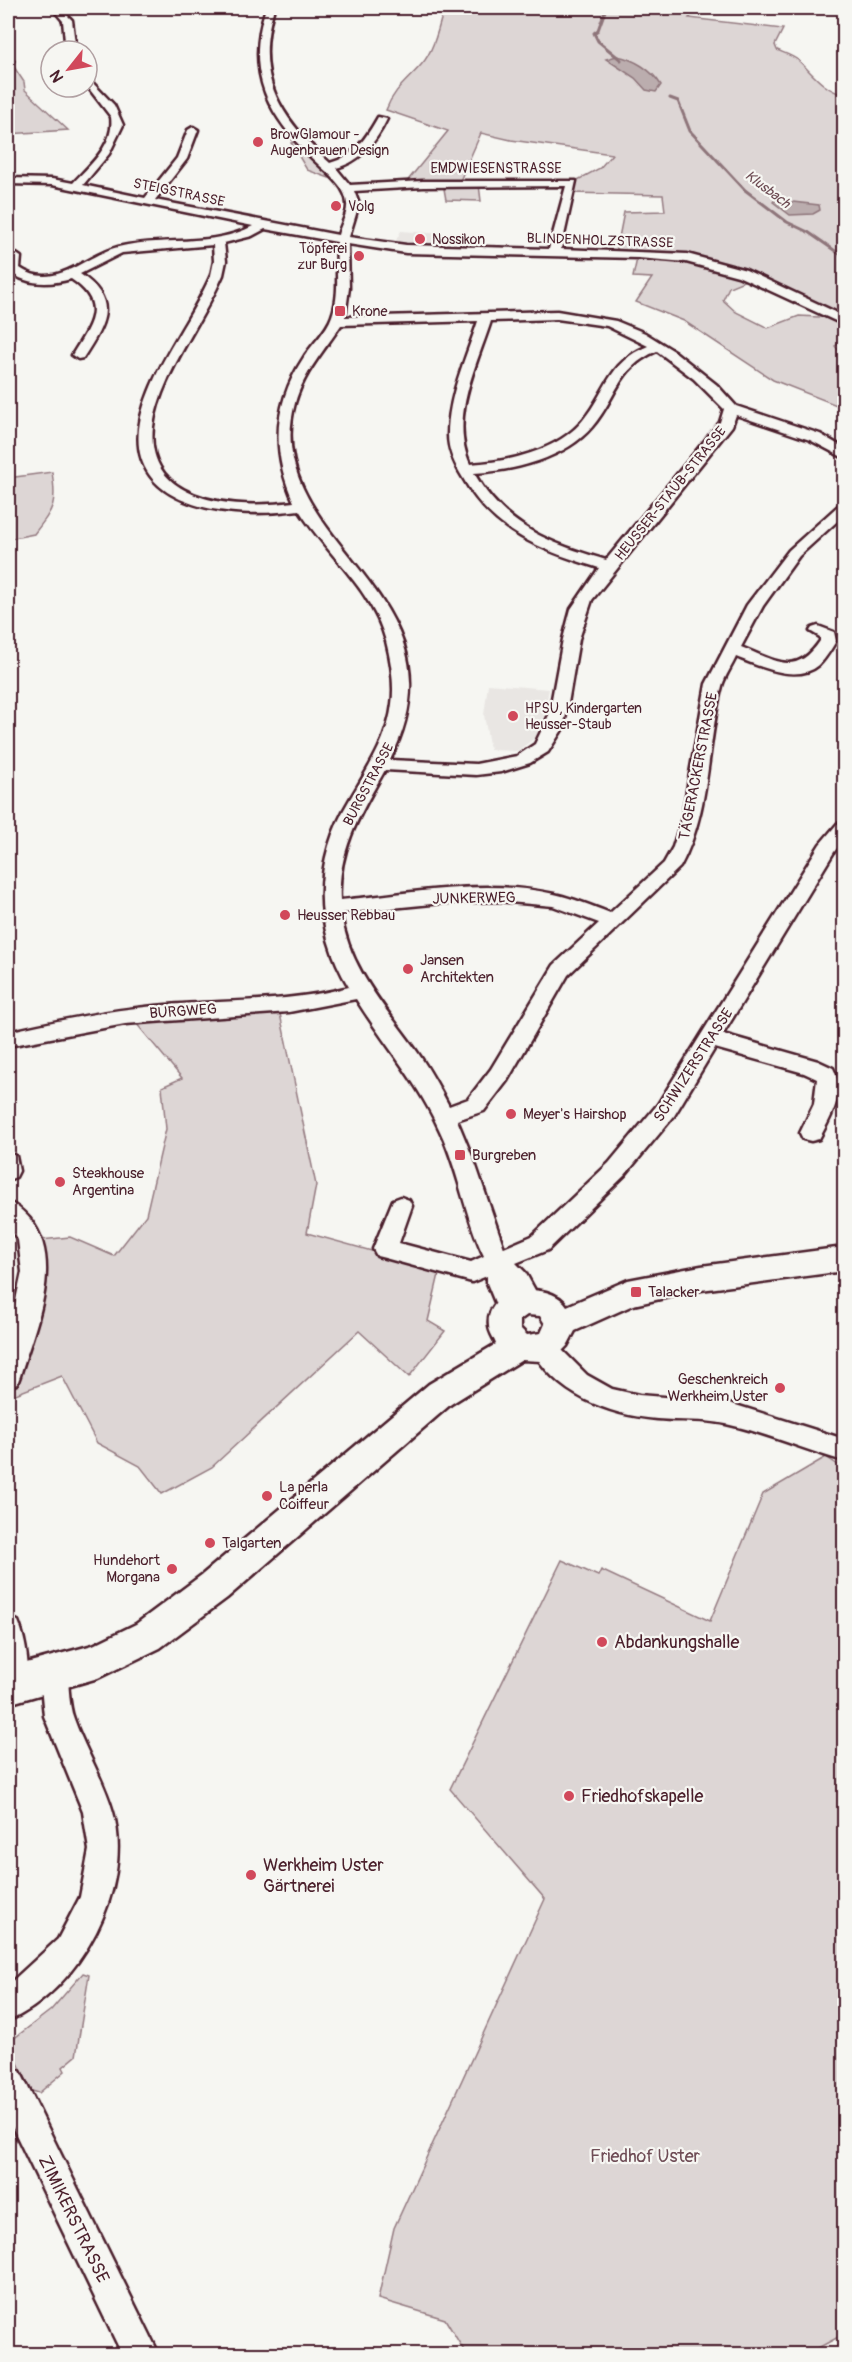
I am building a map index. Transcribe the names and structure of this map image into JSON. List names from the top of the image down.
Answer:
{
  "streets": {
    "street": [
      "EMDWIESENSTRASSE",
      "STEIGSTRASSE",
      "BLINDENHOLZSTRASSE",
      "HEUSSER-STAUB-STRASSE",
      "TÄGERACKERSTRASSE",
      "BURGSTRASSE",
      "JUNKERWEG",
      "BURGWEG",
      "SCHWIZERSTRASSE",
      "ZIMIKERSTRASSE"
    ]
  },
  "crossings": [
    ["EMDWIESENSTRASSE", "BLINDENHOLZSTRASSE"],
    ["EMDWIESENSTRASSE", "BURGSTRASSE"],
    ["STEIGSTRASSE", "BLINDENHOLZSTRASSE"],
    ["STEIGSTRASSE", "BURGSTRASSE"],
    ["BLINDENHOLZSTRASSE", "BURGSTRASSE"],
    ["HEUSSER-STAUB-STRASSE", "BURGSTRASSE"],
    ["TÄGERACKERSTRASSE", "BURGSTRASSE"],
    ["TÄGERACKERSTRASSE", "JUNKERWEG"],
    ["BURGSTRASSE", "JUNKERWEG"],
    ["BURGSTRASSE", "BURGWEG"],
    ["BURGSTRASSE", "SCHWIZERSTRASSE"]
  ],
  "water": ["Klusbach"],
  "parks": ["Friedhof Uster"],
  "places": {
    "other": [
      "BrowGlamour - Augenbrauen Design",
      "Volg",
      "Nossikon",
      "Töpferei zur Burg",
      "HPSU, Kindergarten Heusser-Staub",
      "Heusser Rebbau",
      "Jansen Architekten",
      "Meyer's Hairshop",
      "Steakhouse Argentina",
      "Geschenkreich Werkheim Uster",
      "La perla Coiffeur",
      "Talgarten",
      "Hundehort Morgana",
      "Abdankungshalle",
      "Friedhofskapelle",
      "Werkheim Uster Gärtnerei"
    ],
    "transit": ["Krone", "Burgreben", "Talacker"]
  },
  "north": "bottom left"
}
